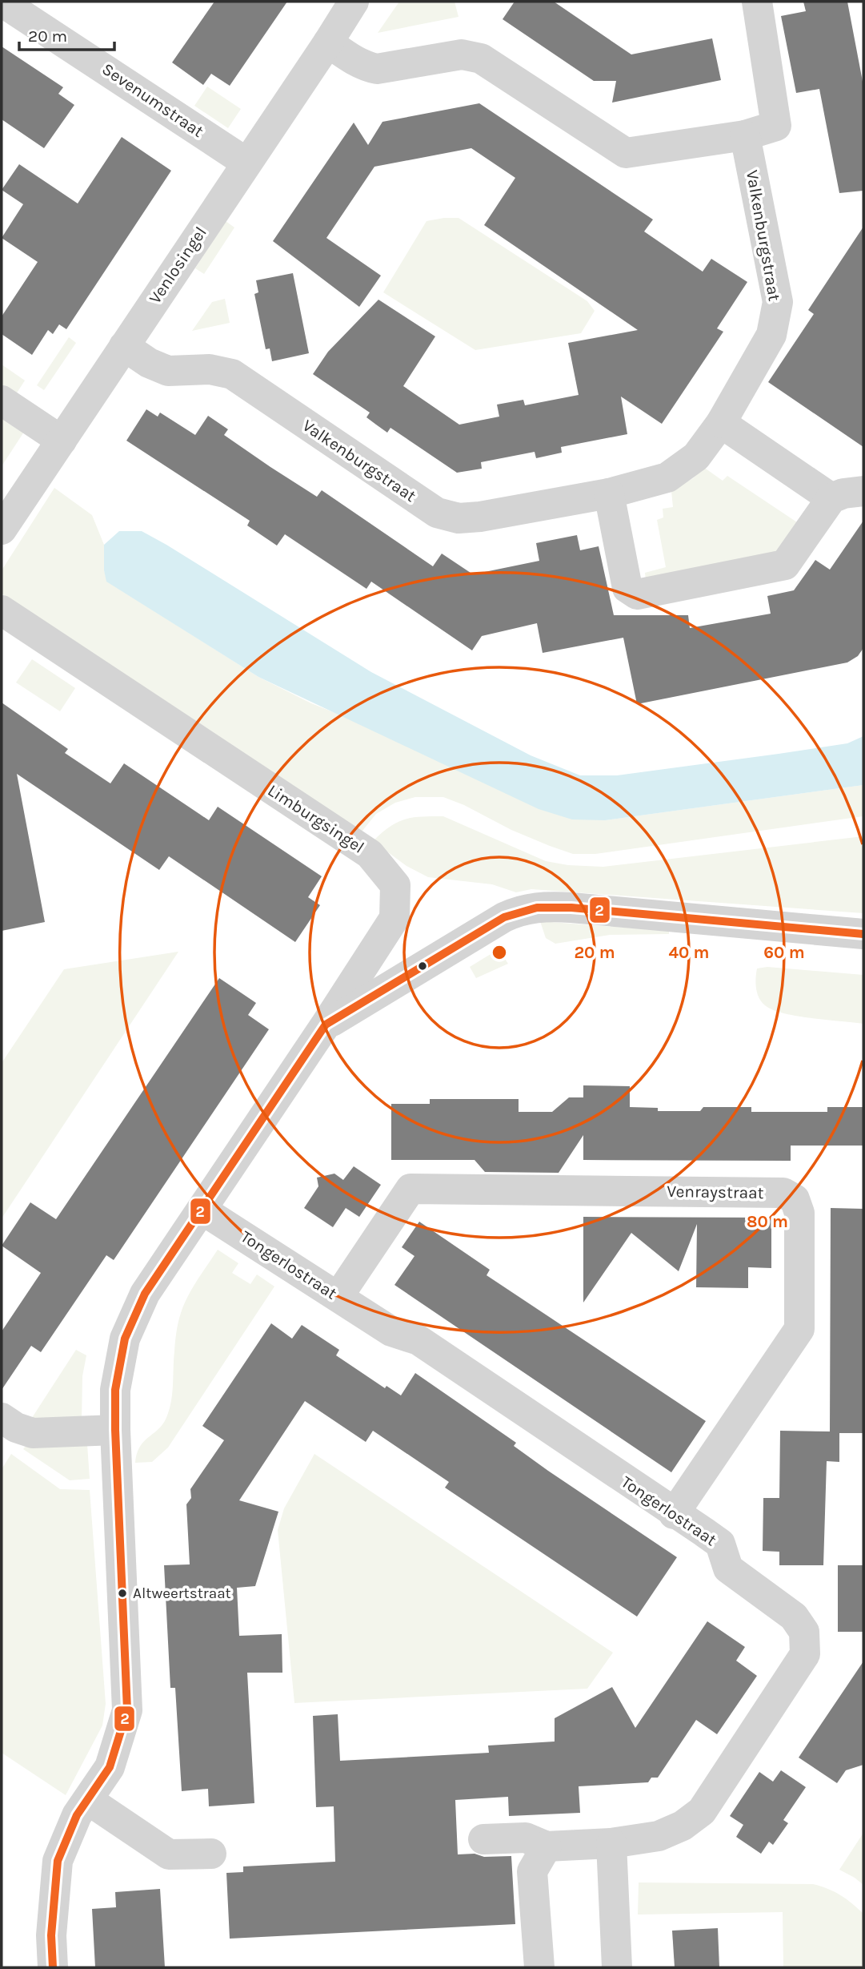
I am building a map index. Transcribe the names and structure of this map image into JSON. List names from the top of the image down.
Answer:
{
  "streets": {
    "street": [
      "Sevenumstraat",
      "Valkenburgstraat",
      "Venlosingel",
      "Limburgsingel",
      "Venraystraat",
      "Tongerlostraat"
    ]
  },
  "crossings": [
    ["Sevenumstraat", "Venlosingel"],
    ["Valkenburgstraat", "Venlosingel"],
    ["Limburgsingel", "Tongerlostraat"],
    ["Venraystraat", "Tongerlostraat"]
  ],
  "places": ["Altweertstraat"],
  "lines": ["transit line 2"],
  "scale_bar": "20 m",
  "rings": [
    "20 m",
    "40 m",
    "60 m",
    "80 m"
  ]
}
